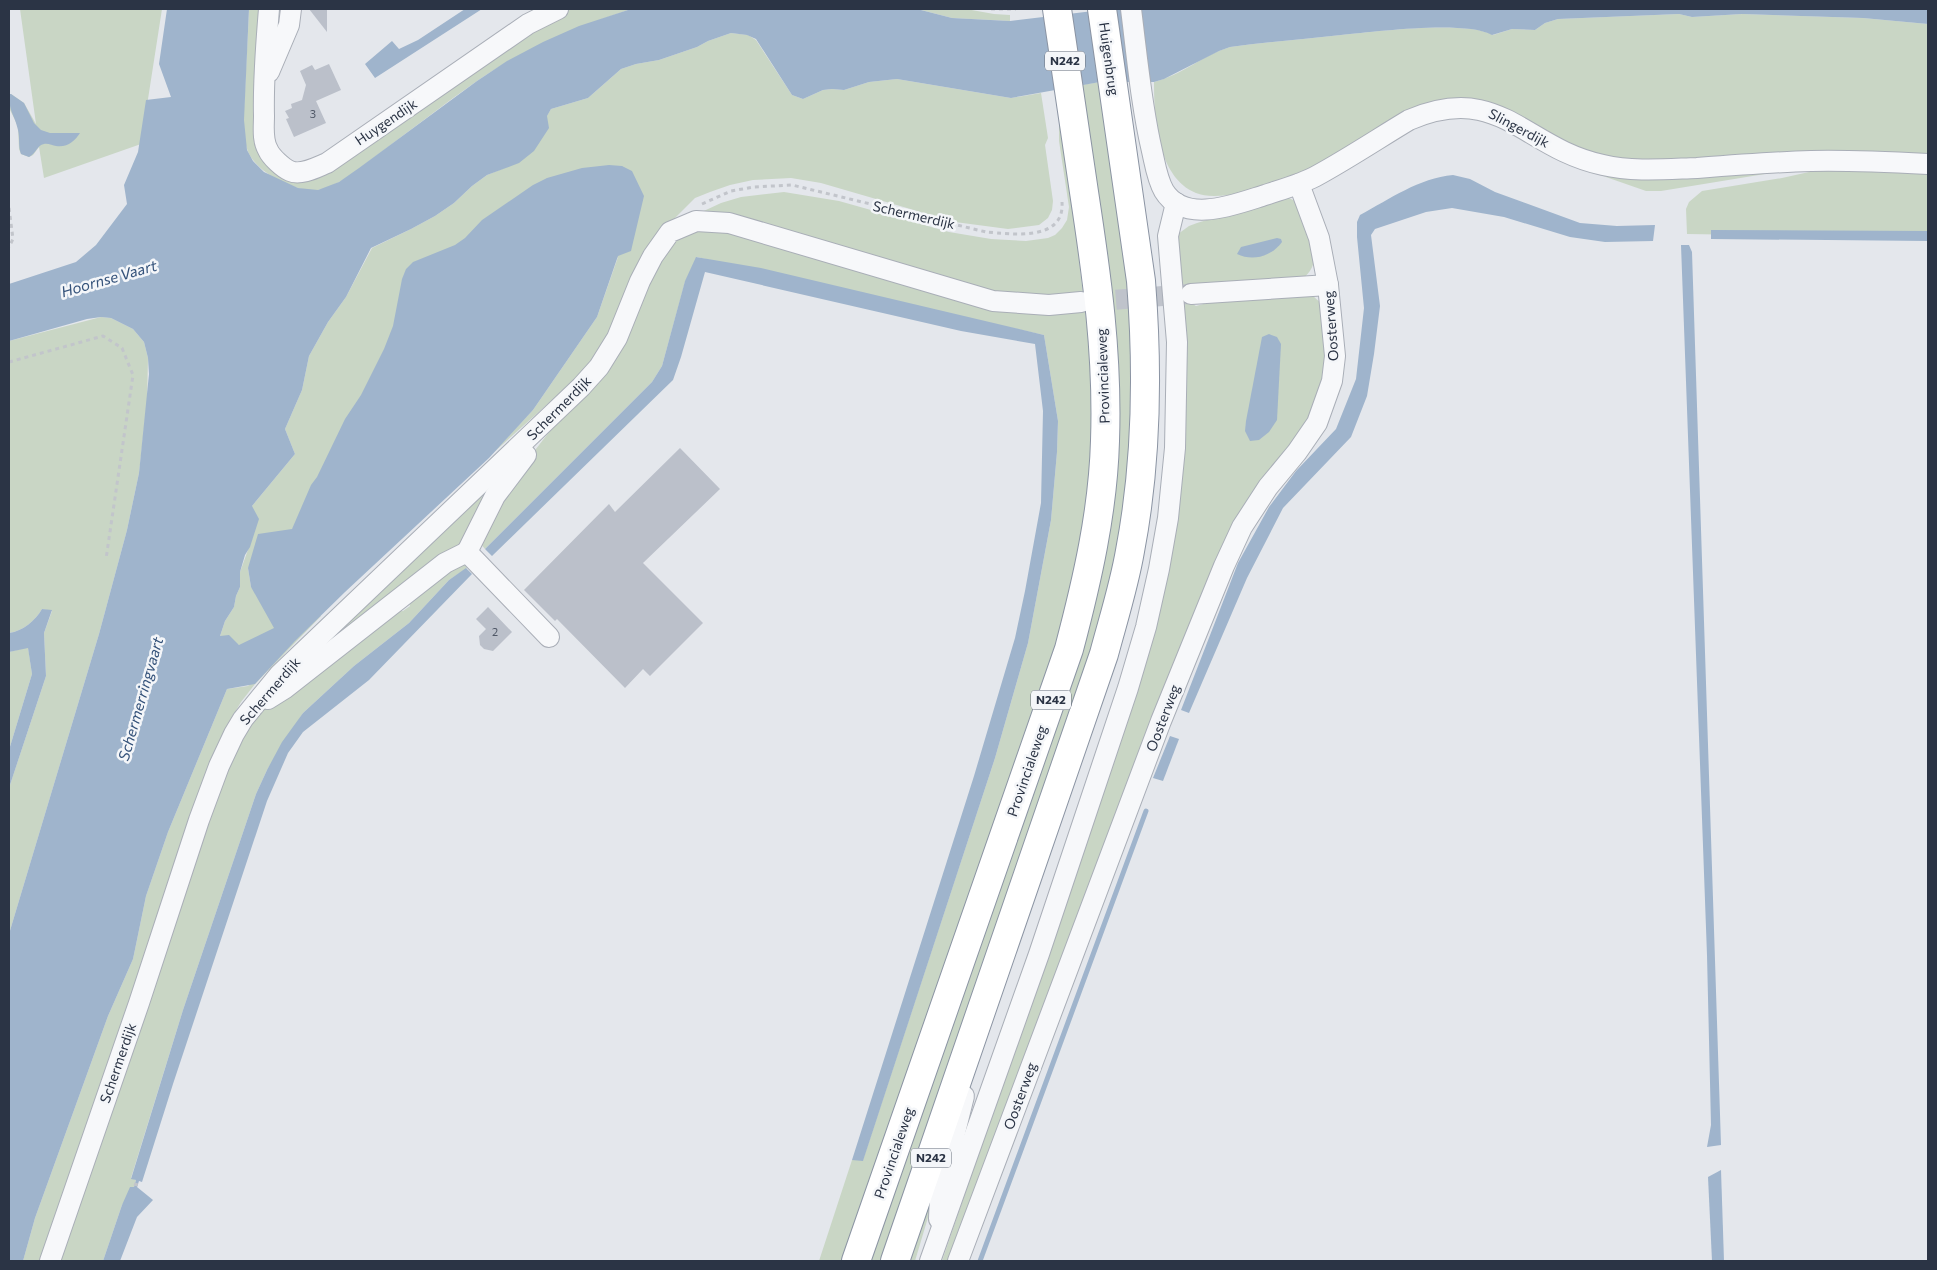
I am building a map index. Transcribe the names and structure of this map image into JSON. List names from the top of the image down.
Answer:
{
  "streets": {
    "highway": ["Huigenbrug", "N242", "Provincialeweg"],
    "street": [
      "Huygendijk",
      "Slingerdijk",
      "Schermerdijk",
      "Oosterweg"
    ]
  },
  "crossings": [
    ["Huigenbrug", "N242"],
    ["Huigenbrug", "Slingerdijk"],
    ["Slingerdijk", "Oosterweg"]
  ],
  "water": ["Hoornse Vaart", "Schermerringvaart"],
  "house_numbers": ["3", "2"]
}
